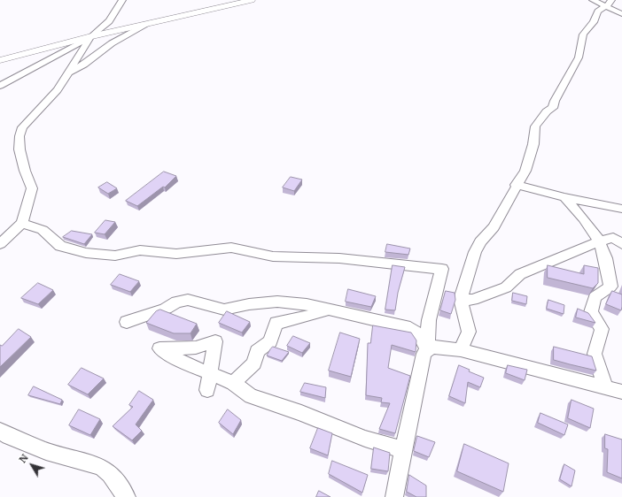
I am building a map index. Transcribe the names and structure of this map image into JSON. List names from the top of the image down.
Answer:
{
  "north": "top left"
}
